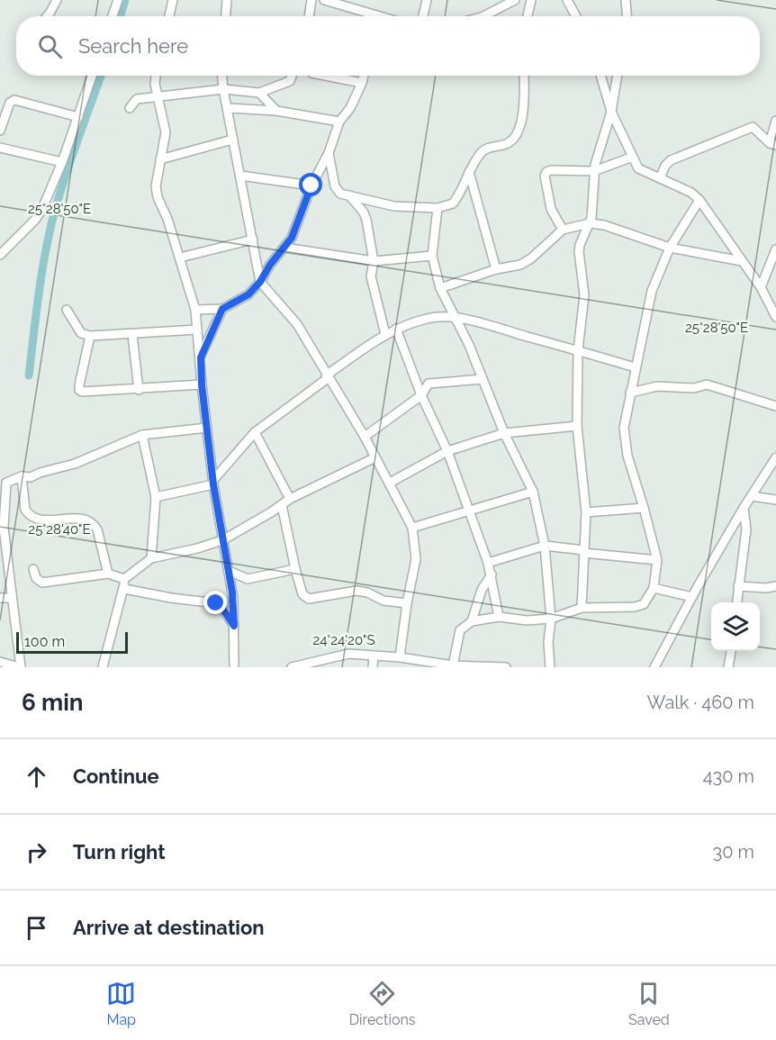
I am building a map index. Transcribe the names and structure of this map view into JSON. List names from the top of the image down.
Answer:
{
  "scale_bar": "100 m",
  "page": {
    "search": "Search here",
    "scale": "100 m",
    "heading": ["6 min", "Walk · 460 m"],
    "list": [
      ["Continue", "430 m"],
      ["Turn right", "30 m"],
      "Arrive at destination"
    ],
    "nav": ["Map", "Directions", "Saved"]
  },
  "coordinates": ["25°28'50\"E", "25°28'40\"E", "24°24'20\"S"]
}
